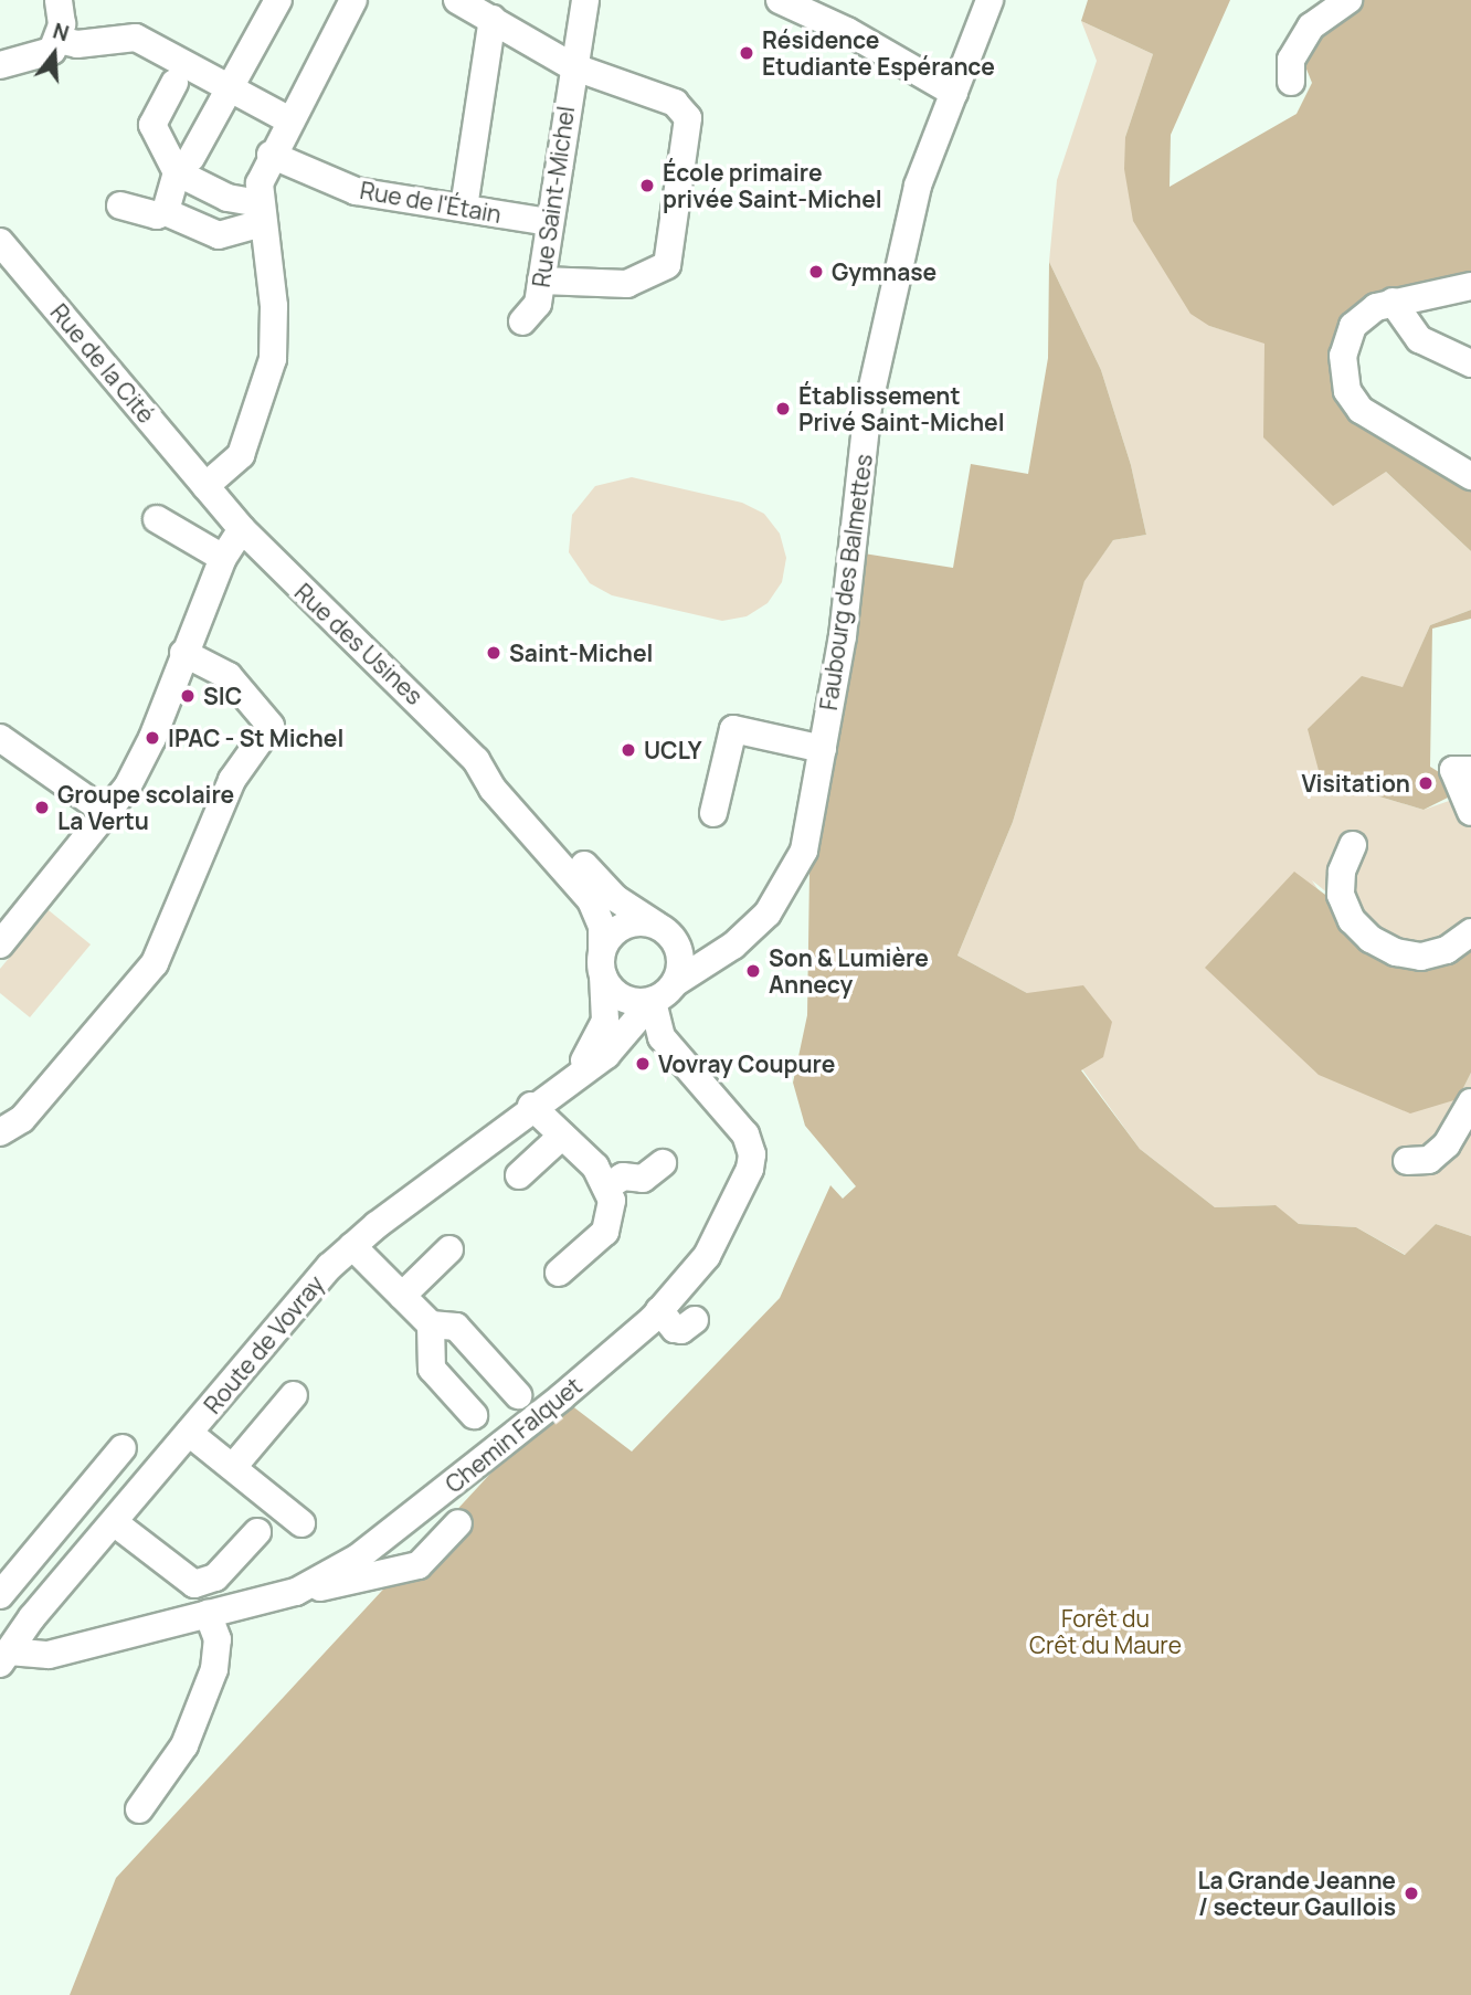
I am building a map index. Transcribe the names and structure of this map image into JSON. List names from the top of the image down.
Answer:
{
  "streets": {
    "street": [
      "Rue Saint-Michel",
      "Rue de l'Étain",
      "Rue de la Cité",
      "Faubourg des Balmettes",
      "Rue des Usines",
      "Route de Vovray",
      "Chemin Falquet"
    ]
  },
  "crossings": [
    ["Rue Saint-Michel", "Rue de l'Étain"],
    ["Rue de la Cité", "Rue des Usines"],
    ["Faubourg des Balmettes", "Rue des Usines"],
    ["Faubourg des Balmettes", "Route de Vovray"],
    ["Faubourg des Balmettes", "Chemin Falquet"],
    ["Rue des Usines", "Route de Vovray"],
    ["Rue des Usines", "Chemin Falquet"],
    ["Route de Vovray", "Chemin Falquet"]
  ],
  "parks": ["Forêt du Crêt du Maure"],
  "places": [
    "Résidence Etudiante Espérance",
    "École primaire privée Saint-Michel",
    "Gymnase",
    "Établissement Privé Saint-Michel",
    "Saint-Michel",
    "SIC",
    "IPAC - St Michel",
    "UCLY",
    "Visitation",
    "Groupe scolaire La Vertu",
    "Son & Lumière Annecy",
    "Vovray Coupure",
    "La Grande Jeanne / secteur Gaullois"
  ],
  "north": "top"
}
